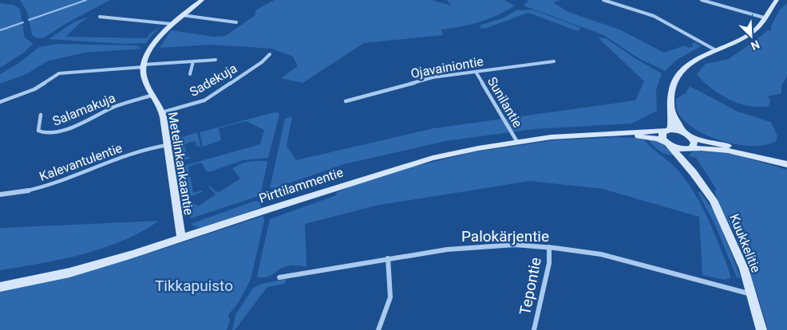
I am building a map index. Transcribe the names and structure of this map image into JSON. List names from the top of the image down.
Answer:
{
  "streets": {
    "street": [
      "Ojavainiontie",
      "Sadekuja",
      "Sunilantie",
      "Salamakuja",
      "Kalevantulentie",
      "Metelinkankaantie",
      "Pirttilammentie",
      "Palokärjentie",
      "Kuukkelitie",
      "Tepontie"
    ]
  },
  "crossings": [
    ["Ojavainiontie", "Sunilantie"],
    ["Sadekuja", "Metelinkankaantie"],
    ["Sunilantie", "Pirttilammentie"],
    ["Salamakuja", "Metelinkankaantie"],
    ["Kalevantulentie", "Metelinkankaantie"],
    ["Metelinkankaantie", "Pirttilammentie"],
    ["Pirttilammentie", "Kuukkelitie"],
    ["Palokärjentie", "Kuukkelitie"],
    ["Palokärjentie", "Tepontie"]
  ],
  "parks": ["Tikkapuisto"],
  "north": "bottom right"
}
